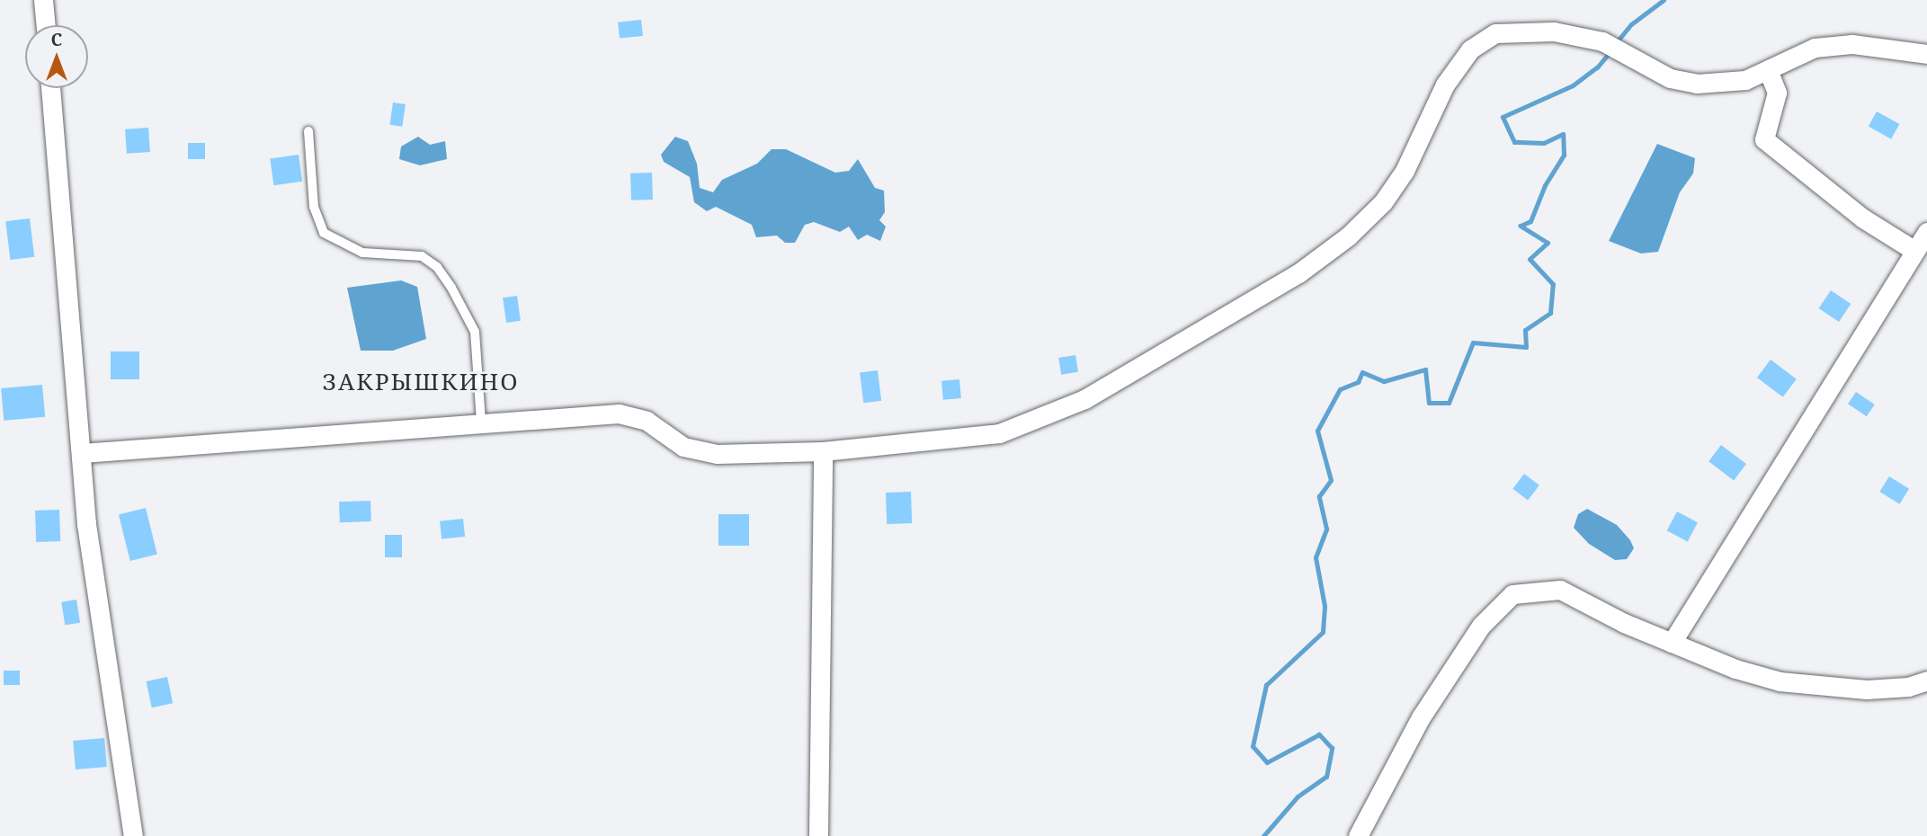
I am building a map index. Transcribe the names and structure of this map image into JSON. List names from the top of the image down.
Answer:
{
  "districts": ["ЗАКРЫШКИНО"],
  "north": "top"
}
